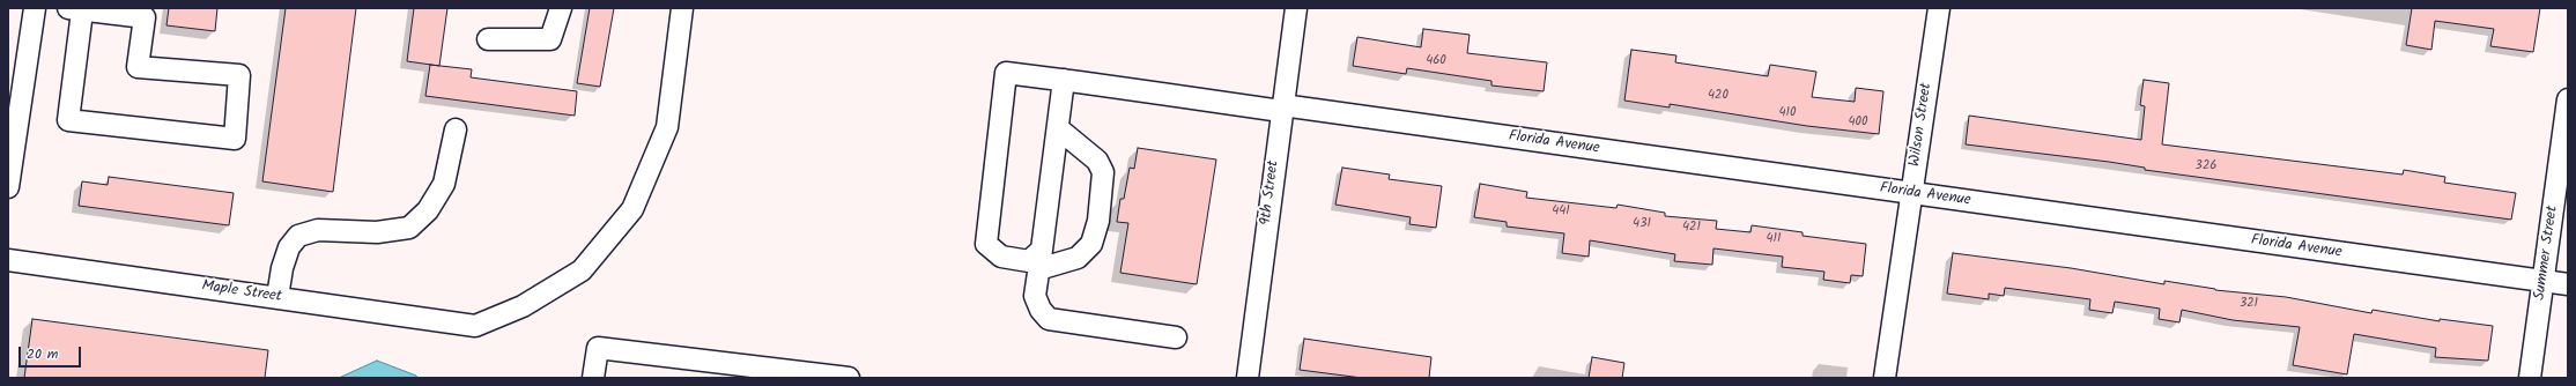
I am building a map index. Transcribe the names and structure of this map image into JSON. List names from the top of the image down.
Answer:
{
  "streets": {
    "street": [
      "Wilson Street",
      "Florida Avenue",
      "9th Street",
      "Summer Street",
      "Maple Street"
    ]
  },
  "crossings": [
    ["Wilson Street", "Florida Avenue"],
    ["Florida Avenue", "9th Street"],
    ["Florida Avenue", "Summer Street"]
  ],
  "house_numbers": [
    "460",
    "420",
    "410",
    "400",
    "326",
    "441",
    "431",
    "421",
    "411",
    "321"
  ],
  "scale_bar": "20 m"
}
